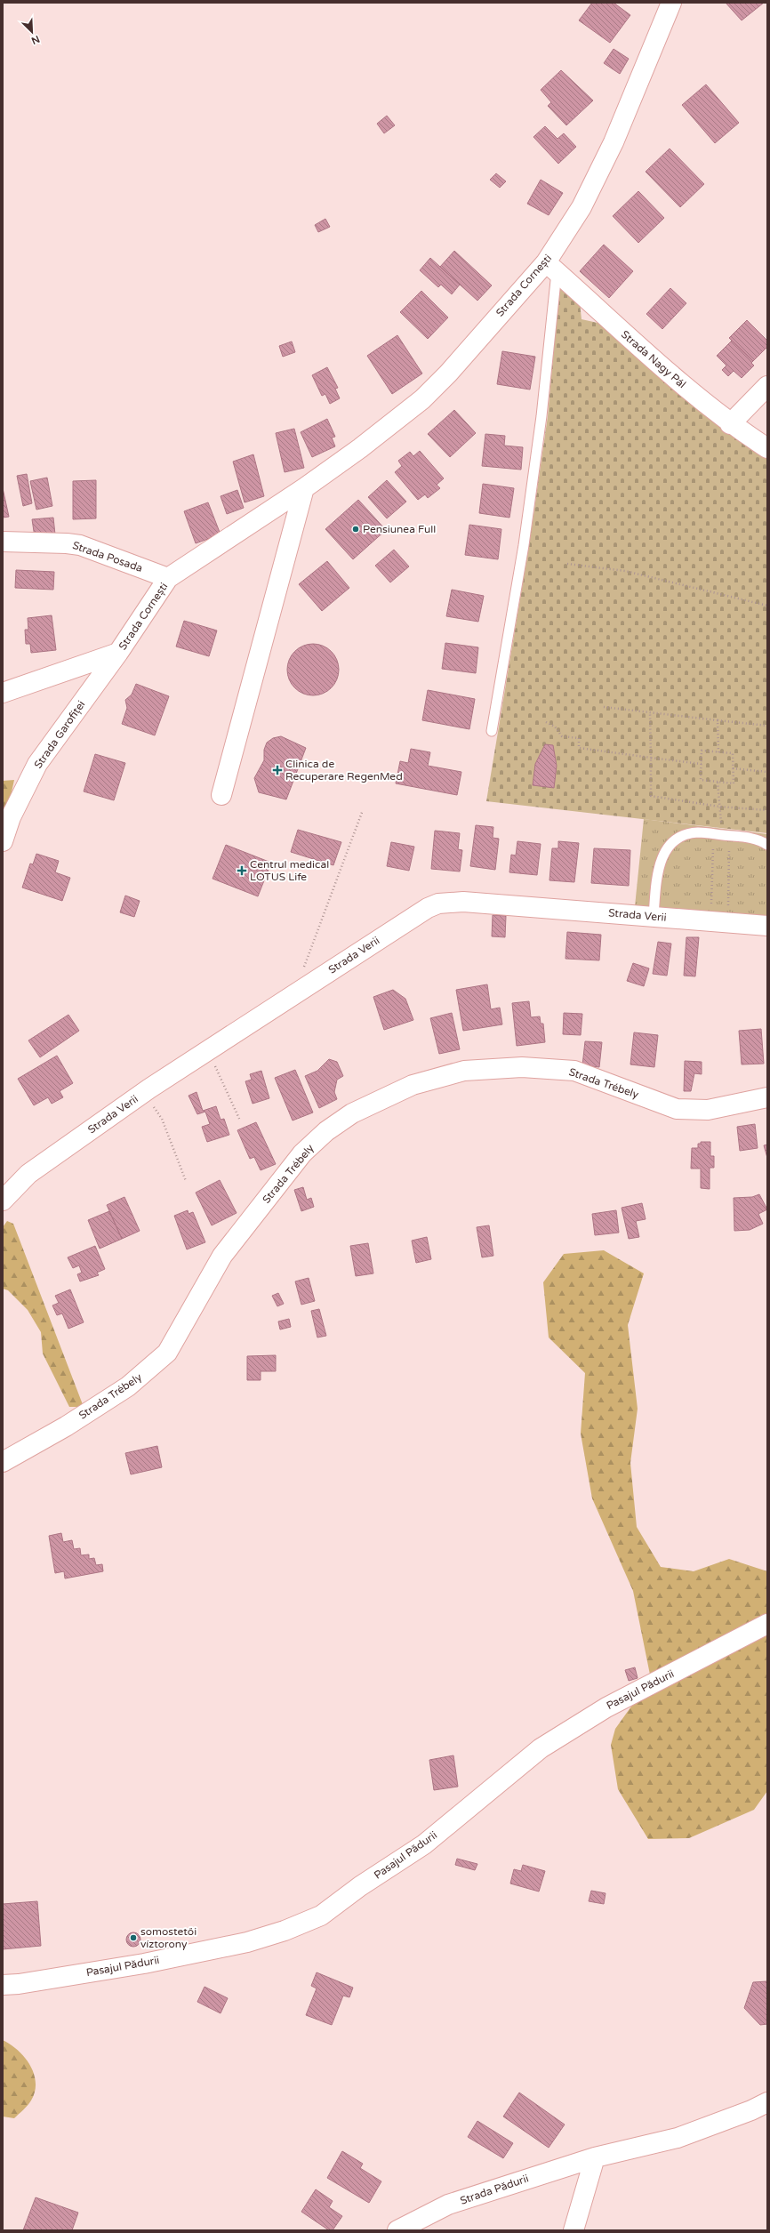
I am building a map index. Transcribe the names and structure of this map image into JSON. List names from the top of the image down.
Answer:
{
  "streets": {
    "street": [
      "Strada Cornești",
      "Strada Nagy Pál",
      "Strada Posada",
      "Strada Garofiței",
      "Strada Verii",
      "Strada Trébely",
      "Pasajul Pădurii",
      "Strada Pădurii"
    ]
  },
  "crossings": [
    ["Strada Cornești", "Strada Nagy Pál"],
    ["Strada Cornești", "Strada Posada"],
    ["Strada Cornești", "Strada Garofiței"]
  ],
  "places": {
    "other": ["Pensiunea Full", "somostetői víztorony"],
    "health": ["Clinica de Recuperare RegenMed", "Centrul medical LOTUS Life"]
  },
  "north": "bottom right"
}
